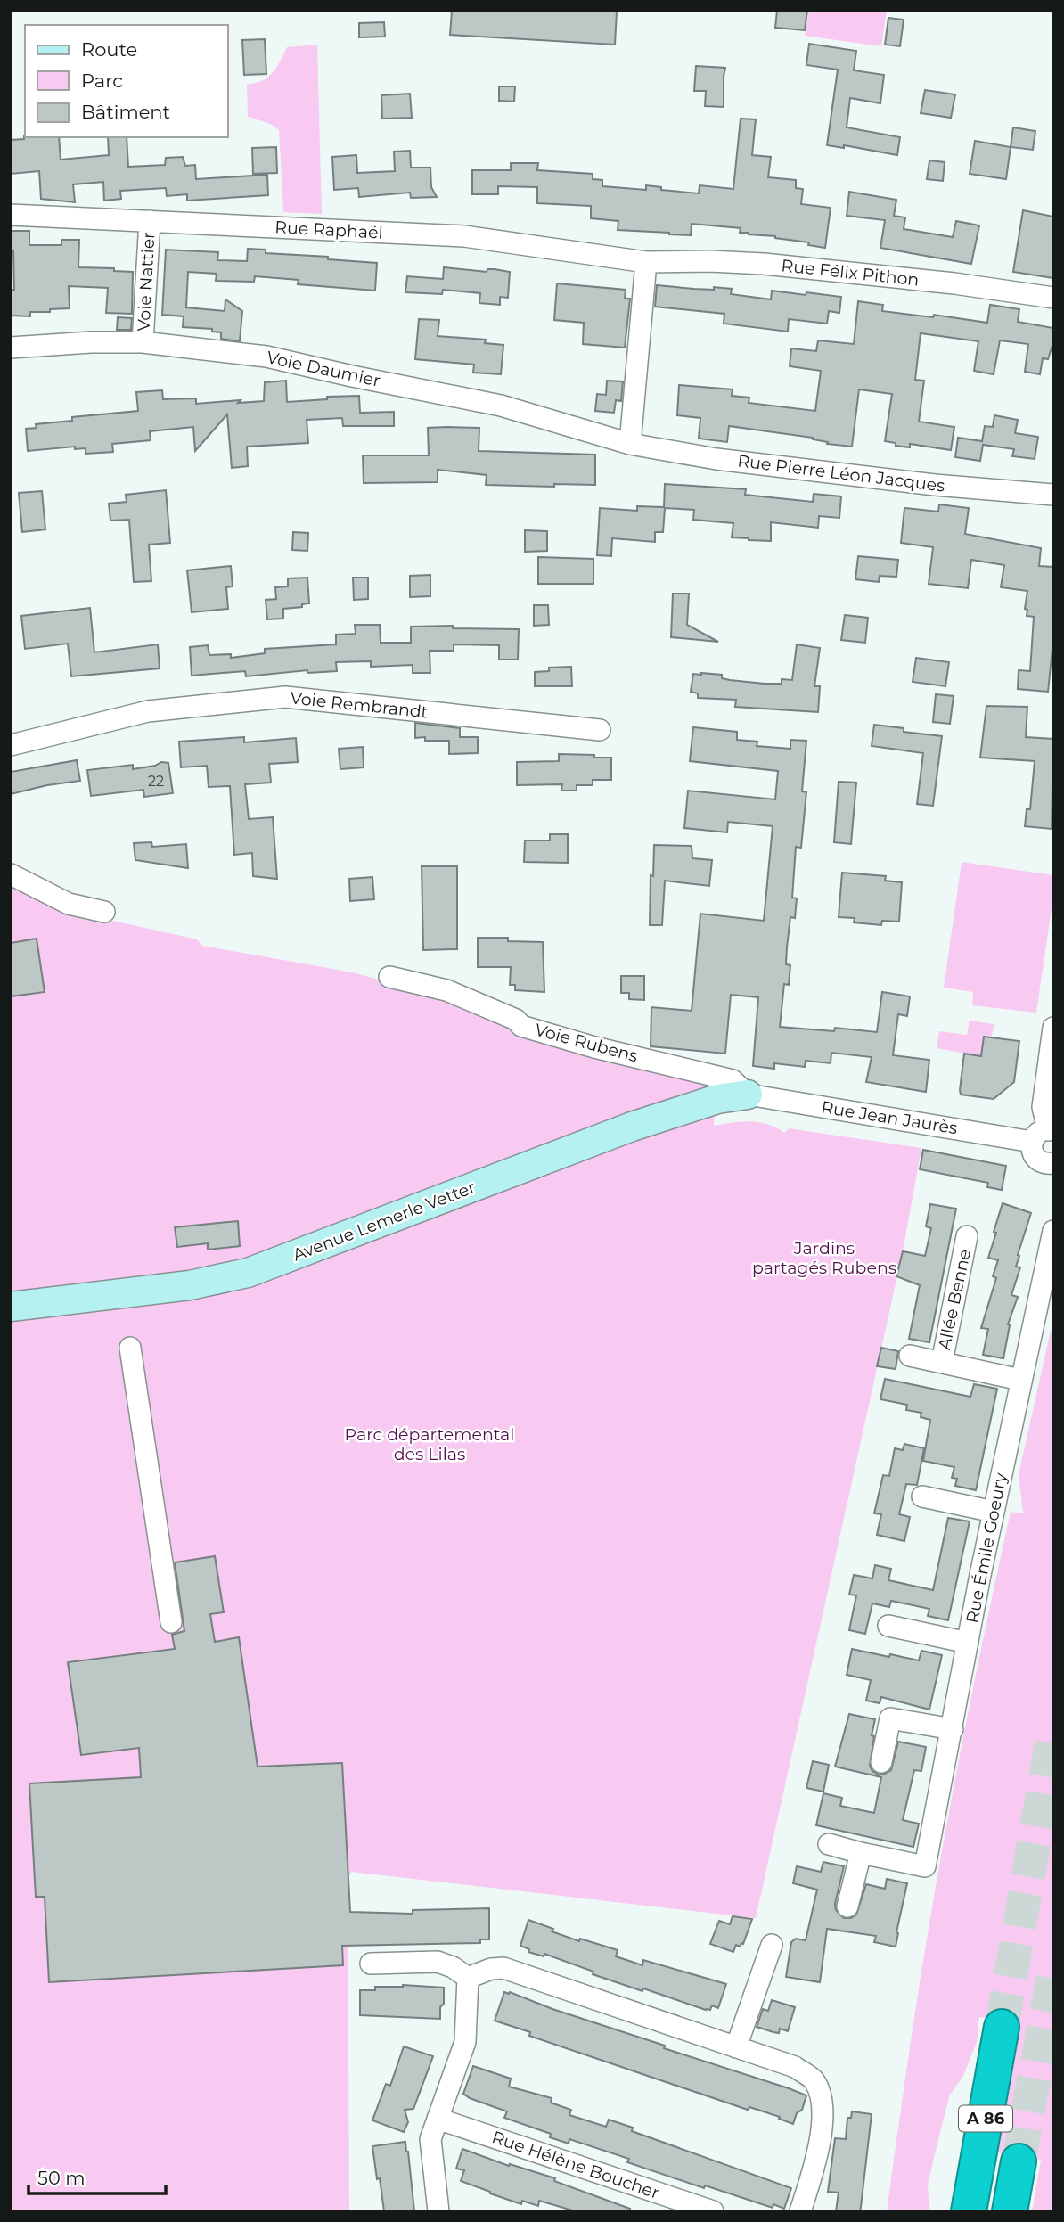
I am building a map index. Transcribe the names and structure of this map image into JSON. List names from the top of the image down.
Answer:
{
  "streets": {
    "highway": ["A 86"],
    "street": [
      "Rue Raphaël",
      "Rue Félix Pithon",
      "Voie Nattier",
      "Voie Daumier",
      "Rue Pierre Léon Jacques",
      "Voie Rembrandt",
      "Voie Rubens",
      "Rue Jean Jaurès",
      "Avenue Lemerle Vetter",
      "Allée Benne",
      "Rue Émile Goeury",
      "Rue Hélène Boucher"
    ]
  },
  "crossings": [
    ["Rue Raphaël", "Rue Félix Pithon"],
    ["Rue Raphaël", "Voie Nattier"],
    ["Voie Nattier", "Voie Daumier"],
    ["Voie Daumier", "Rue Pierre Léon Jacques"],
    ["Voie Rubens", "Rue Jean Jaurès"],
    ["Voie Rubens", "Avenue Lemerle Vetter"],
    ["Rue Jean Jaurès", "Avenue Lemerle Vetter"],
    ["Allée Benne", "Rue Émile Goeury"]
  ],
  "parks": ["Jardins partagés Rubens", "Parc départemental des Lilas"],
  "house_numbers": ["22"],
  "legend": ["Route", "Parc", "Bâtiment"],
  "scale_bar": "50 m"
}
